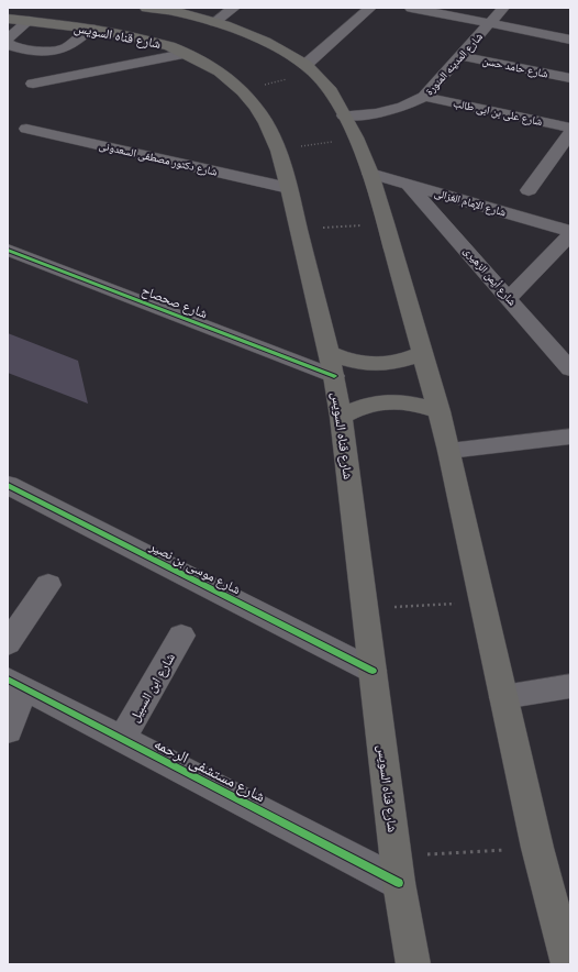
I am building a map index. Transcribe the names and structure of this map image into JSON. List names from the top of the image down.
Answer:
{
  "streets": {
    "main road": ["شارع قناه السويس"],
    "street": [
      "شارع المدينه المنورة",
      "شارع حامد حسن",
      "شارع على بن ابى طالب",
      "شارع دكتور مصطفى السعدونى",
      "شارع الإمام الغزالى",
      "شارع أيمن الزهيرى",
      "شارع صحصاح",
      "شارع موسى بن نصير",
      "شارع ابن السبيل",
      "شارع مستشفى الرحمه"
    ]
  },
  "crossings": [
    ["شارع قناه السويس", "شارع دكتور مصطفى السعدونى"],
    ["شارع قناه السويس", "شارع صحصاح"],
    ["شارع قناه السويس", "شارع موسى بن نصير"],
    ["شارع قناه السويس", "شارع مستشفى الرحمه"],
    ["شارع المدينه المنورة", "شارع حامد حسن"],
    ["شارع المدينه المنورة", "شارع على بن ابى طالب"],
    ["شارع الإمام الغزالى", "شارع أيمن الزهيرى"],
    ["شارع ابن السبيل", "شارع مستشفى الرحمه"]
  ]
}
